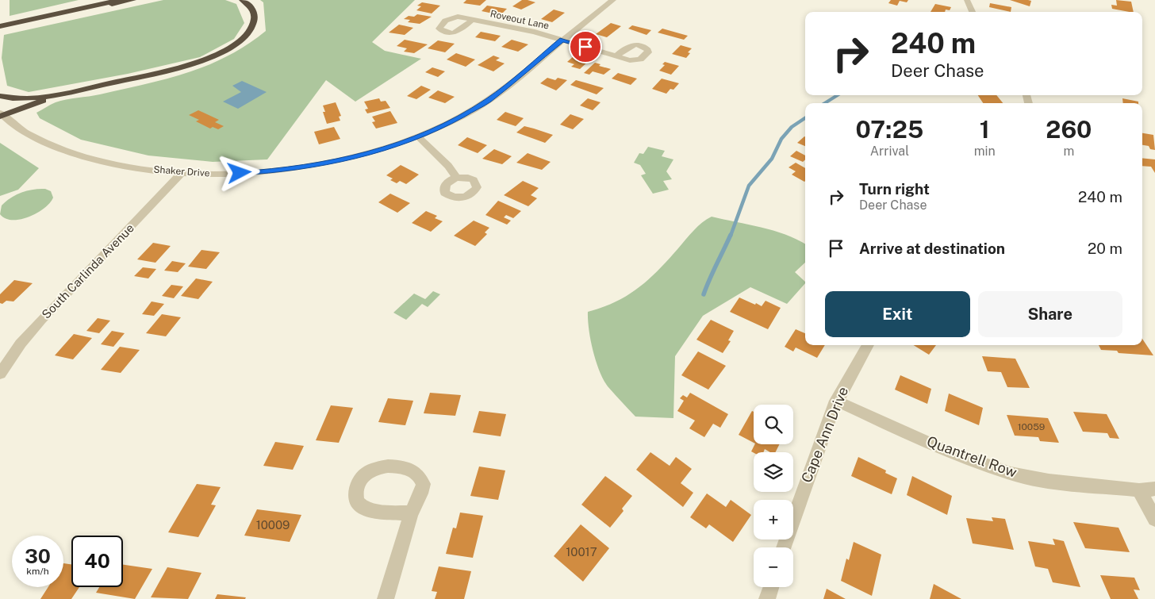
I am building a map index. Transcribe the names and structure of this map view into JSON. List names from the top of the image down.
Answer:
{
  "streets": {
    "street": [
      "Roveout Lane",
      "Shaker Drive",
      "South Carlinda Avenue",
      "Cape Ann Drive",
      "Quantrell Row"
    ]
  },
  "crossings": [
    ["Roveout Lane", "Shaker Drive"],
    ["Shaker Drive", "South Carlinda Avenue"],
    ["Cape Ann Drive", "Quantrell Row"]
  ],
  "house_numbers": ["10059", "10009", "10017"],
  "page": {
    "turn": ["240 m", "Deer Chase"],
    "eta": [
      "07:25",
      "Arrival",
      "1",
      "min",
      "260",
      "m"
    ],
    "list": [
      {
        "name": "Turn right",
        "note": "Deer Chase",
        "value": "240 m"
      },
      {
        "name": "Arrive at destination",
        "value": "20 m"
      }
    ],
    "buttons": ["Exit", "Share"],
    "map_buttons": ["+", "−"],
    "speed": "30 km/h",
    "limit": "40"
  }
}
